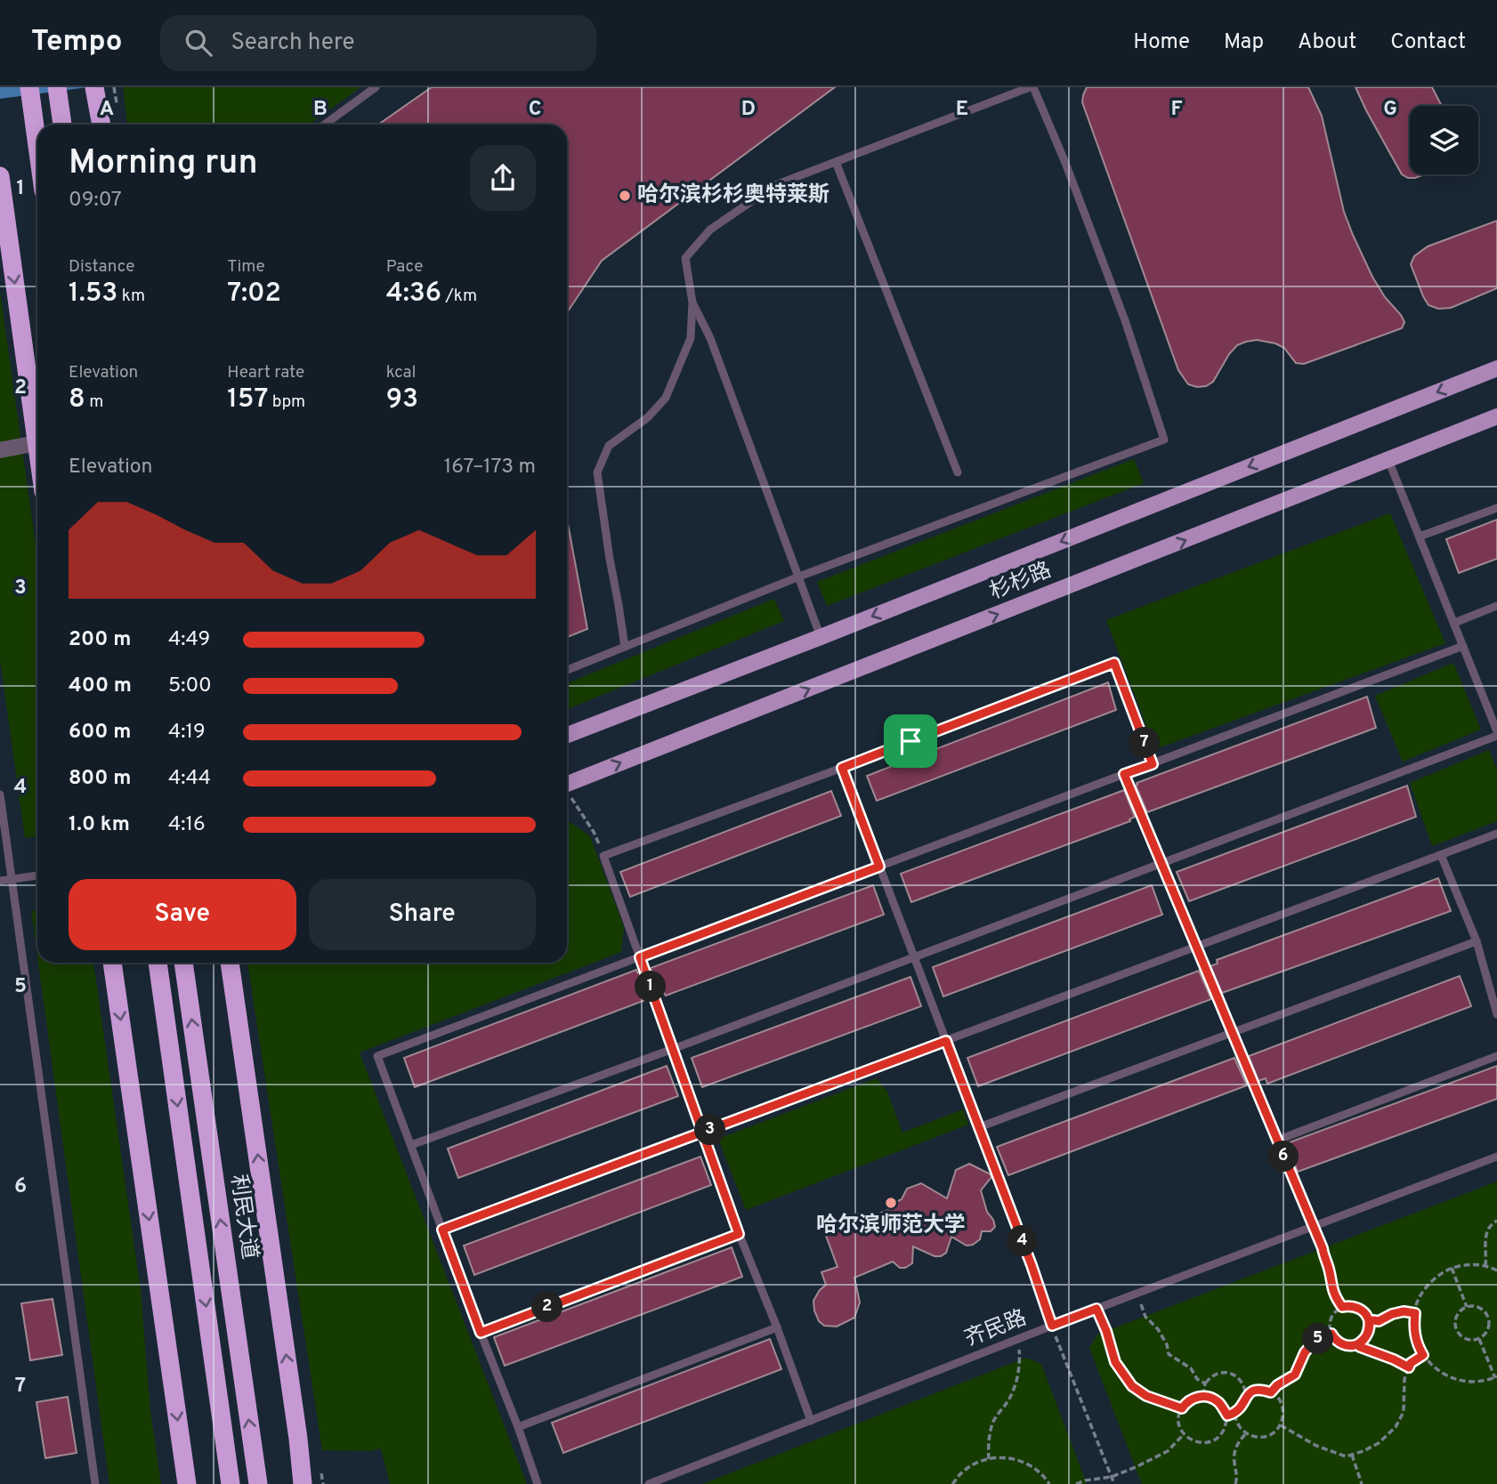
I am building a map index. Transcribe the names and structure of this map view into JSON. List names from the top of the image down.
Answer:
{
  "streets": {
    "highway": ["利民大道"],
    "main road": ["杉杉路"],
    "lane": ["齐民路"]
  },
  "places": ["哈尔滨杉杉奥特莱斯", "哈尔滨师范大学"],
  "page": {
    "header": "Tempo",
    "search": "Search here",
    "nav": [
      "Home",
      "Map",
      "About",
      "Contact"
    ],
    "heading": ["Morning run", "09:07"],
    "stats": [
      ["Distance", "1.53 km"],
      ["Time", "7:02"],
      ["Pace", "4:36 /km"],
      ["Elevation", "8 m"],
      ["Heart rate", "157 bpm"],
      ["kcal", "93"]
    ],
    "chart": ["Elevation", "167–173 m"],
    "list": [
      {
        "name": "200 m",
        "note": "4:49"
      },
      {
        "name": "400 m",
        "note": "5:00"
      },
      {
        "name": "600 m",
        "note": "4:19"
      },
      {
        "name": "800 m",
        "note": "4:44"
      },
      {
        "name": "1.0 km",
        "note": "4:16"
      }
    ],
    "pins": [
      "7",
      "1",
      "3",
      "6",
      "4",
      "2",
      "5"
    ],
    "buttons": ["Save", "Share"]
  },
  "grid": {
    "columns": [
      "A",
      "B",
      "C",
      "D",
      "E",
      "F",
      "G"
    ],
    "rows": [
      "1",
      "2",
      "3",
      "4",
      "5",
      "6",
      "7"
    ]
  }
}
